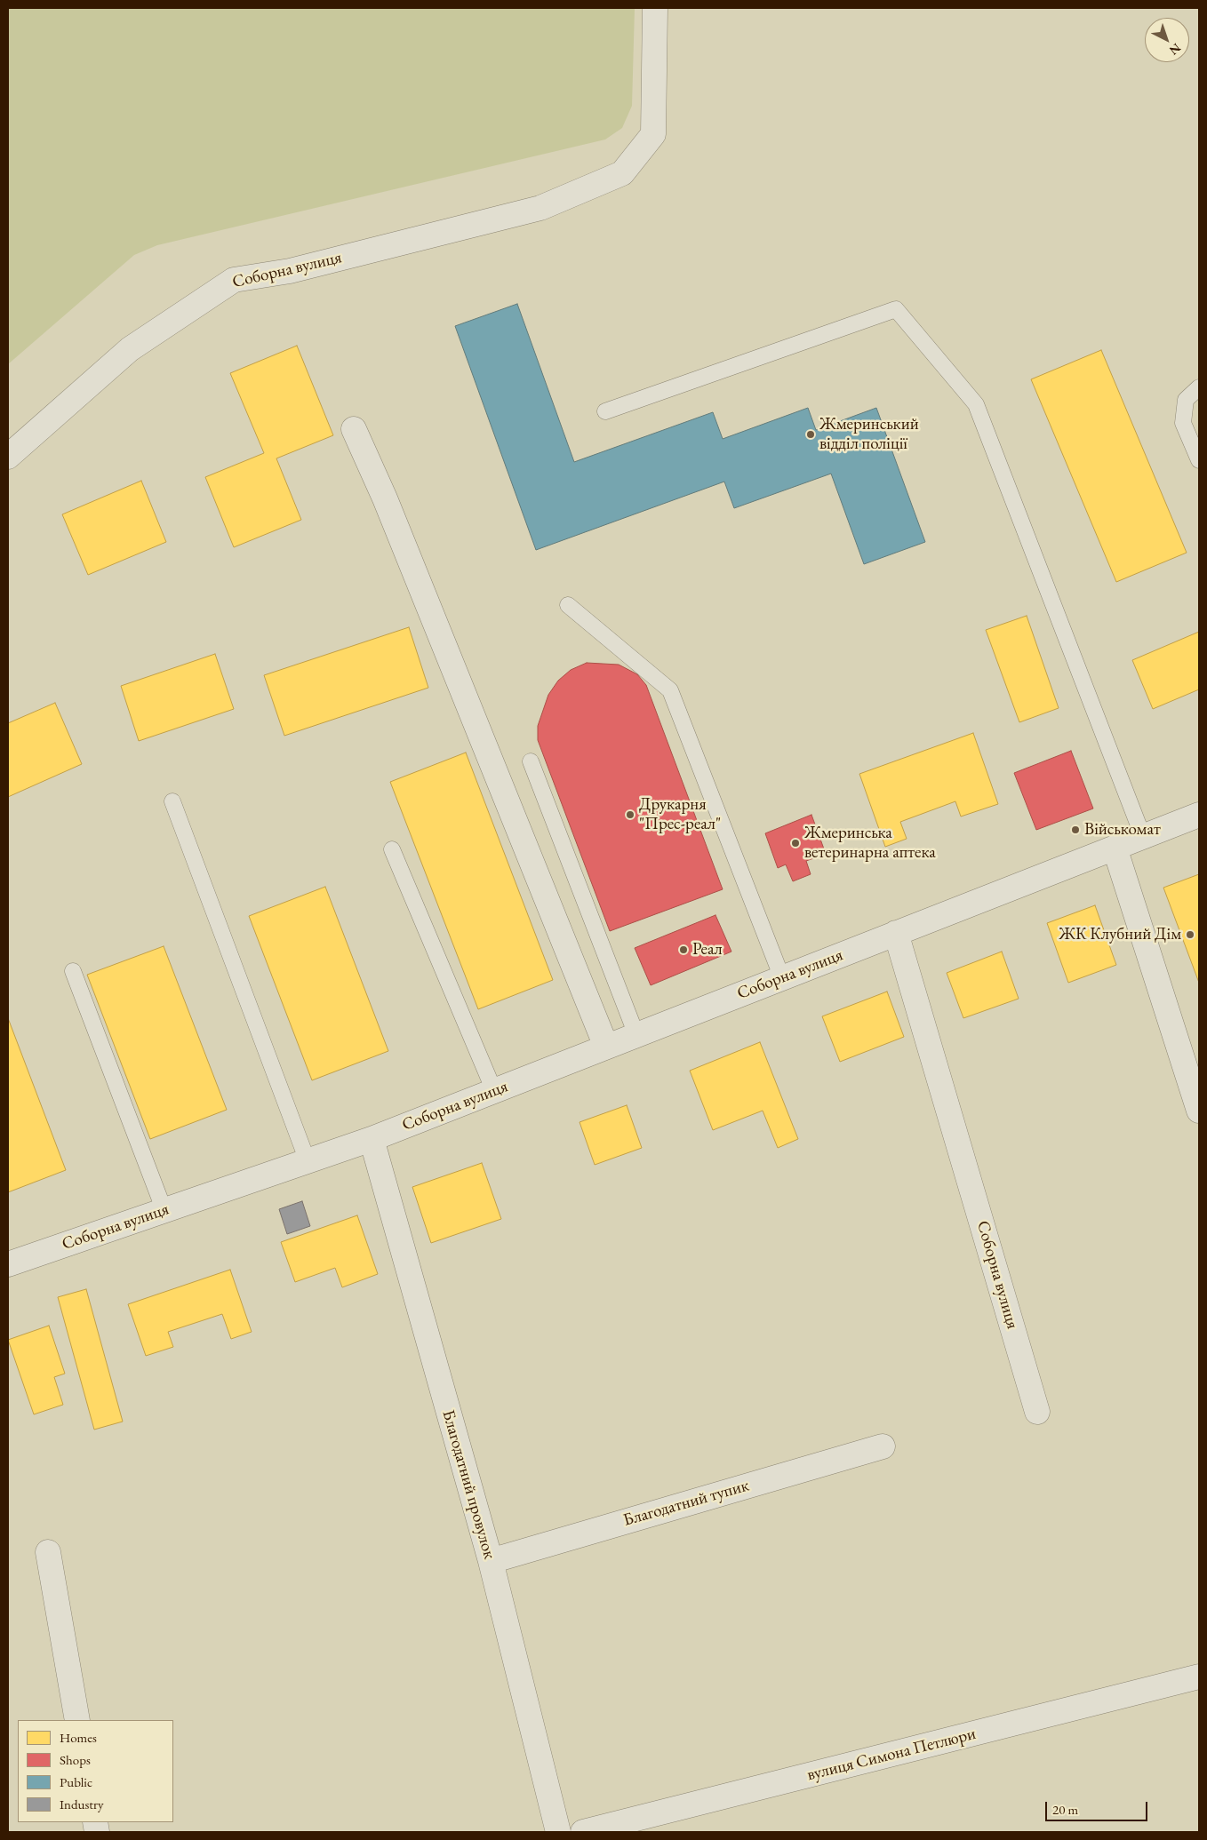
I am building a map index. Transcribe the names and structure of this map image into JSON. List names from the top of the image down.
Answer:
{
  "streets": {
    "street": [
      "Соборна вулиця",
      "Благодатний провулок",
      "Благодатний тупик",
      "вулиця Симона Петлюри"
    ]
  },
  "crossings": [
    ["Соборна вулиця", "Благодатний провулок"],
    ["Благодатний провулок", "Благодатний тупик"]
  ],
  "places": [
    "Жмеринський відділ поліції",
    "Друкарня \"Прес-реал\"",
    "Військомат",
    "Жмеринська ветеринарна аптека",
    "ЖК Клубний Дім",
    "Реал"
  ],
  "legend": [
    "Homes",
    "Shops",
    "Public",
    "Industry"
  ],
  "scale_bar": "20 m",
  "north": "bottom right"
}
